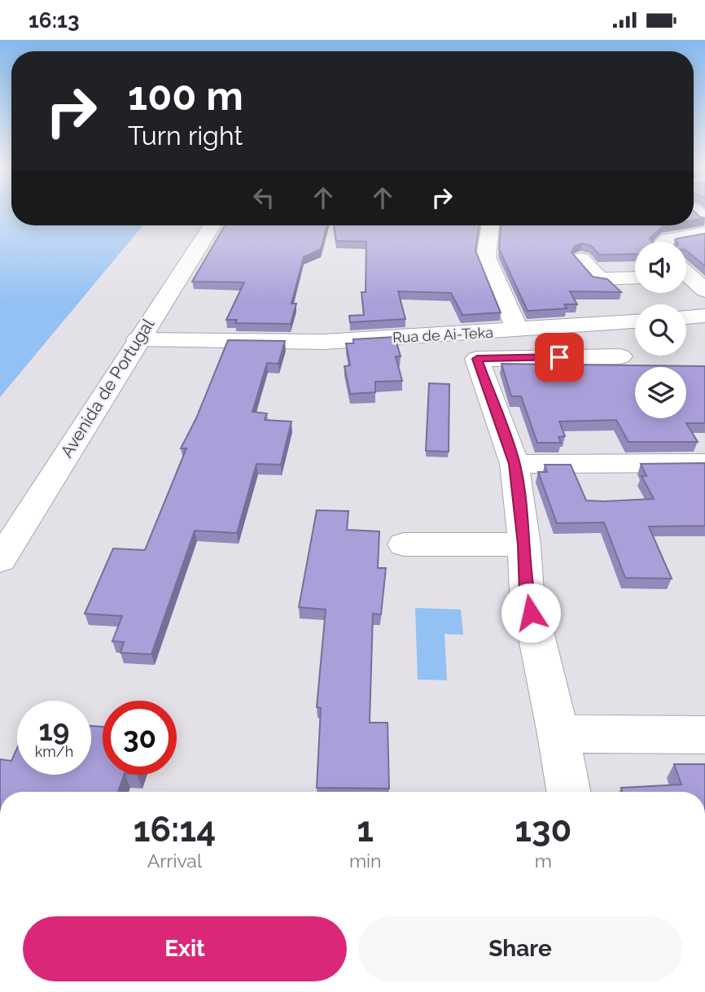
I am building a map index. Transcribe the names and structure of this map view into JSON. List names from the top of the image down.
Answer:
{
  "streets": {
    "street": ["Rua de Ai-Teka", "Avenida de Portugal"]
  },
  "crossings": [
    ["Rua de Ai-Teka", "Avenida de Portugal"]
  ],
  "page": {
    "status": "16:13",
    "turn": ["100 m", "Turn right"],
    "speed": "19 km/h",
    "limit": "30",
    "eta": [
      "16:14",
      "Arrival",
      "1",
      "min",
      "130",
      "m"
    ],
    "buttons": ["Exit", "Share"]
  }
}
